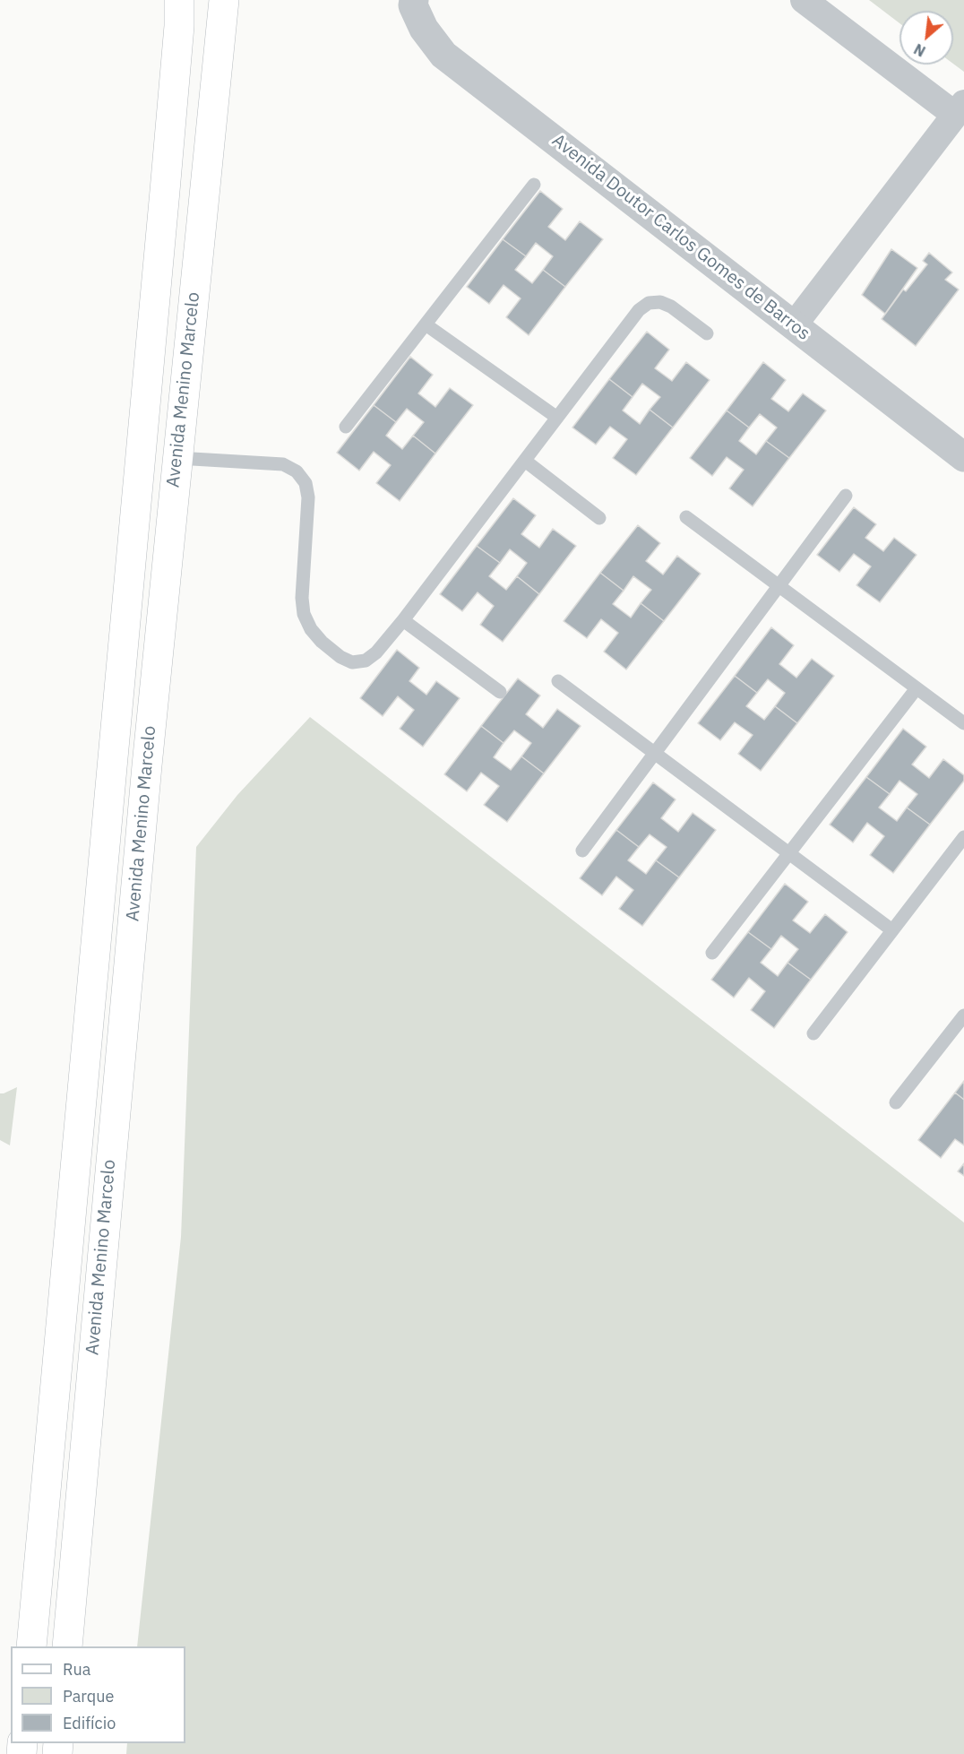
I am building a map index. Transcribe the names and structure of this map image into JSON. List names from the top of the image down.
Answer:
{
  "streets": {
    "main road": ["Avenida Menino Marcelo"],
    "street": ["Avenida Doutor Carlos Gomes de Barros"]
  },
  "legend": ["Rua", "Parque", "Edifício"],
  "north": "bottom left"
}
